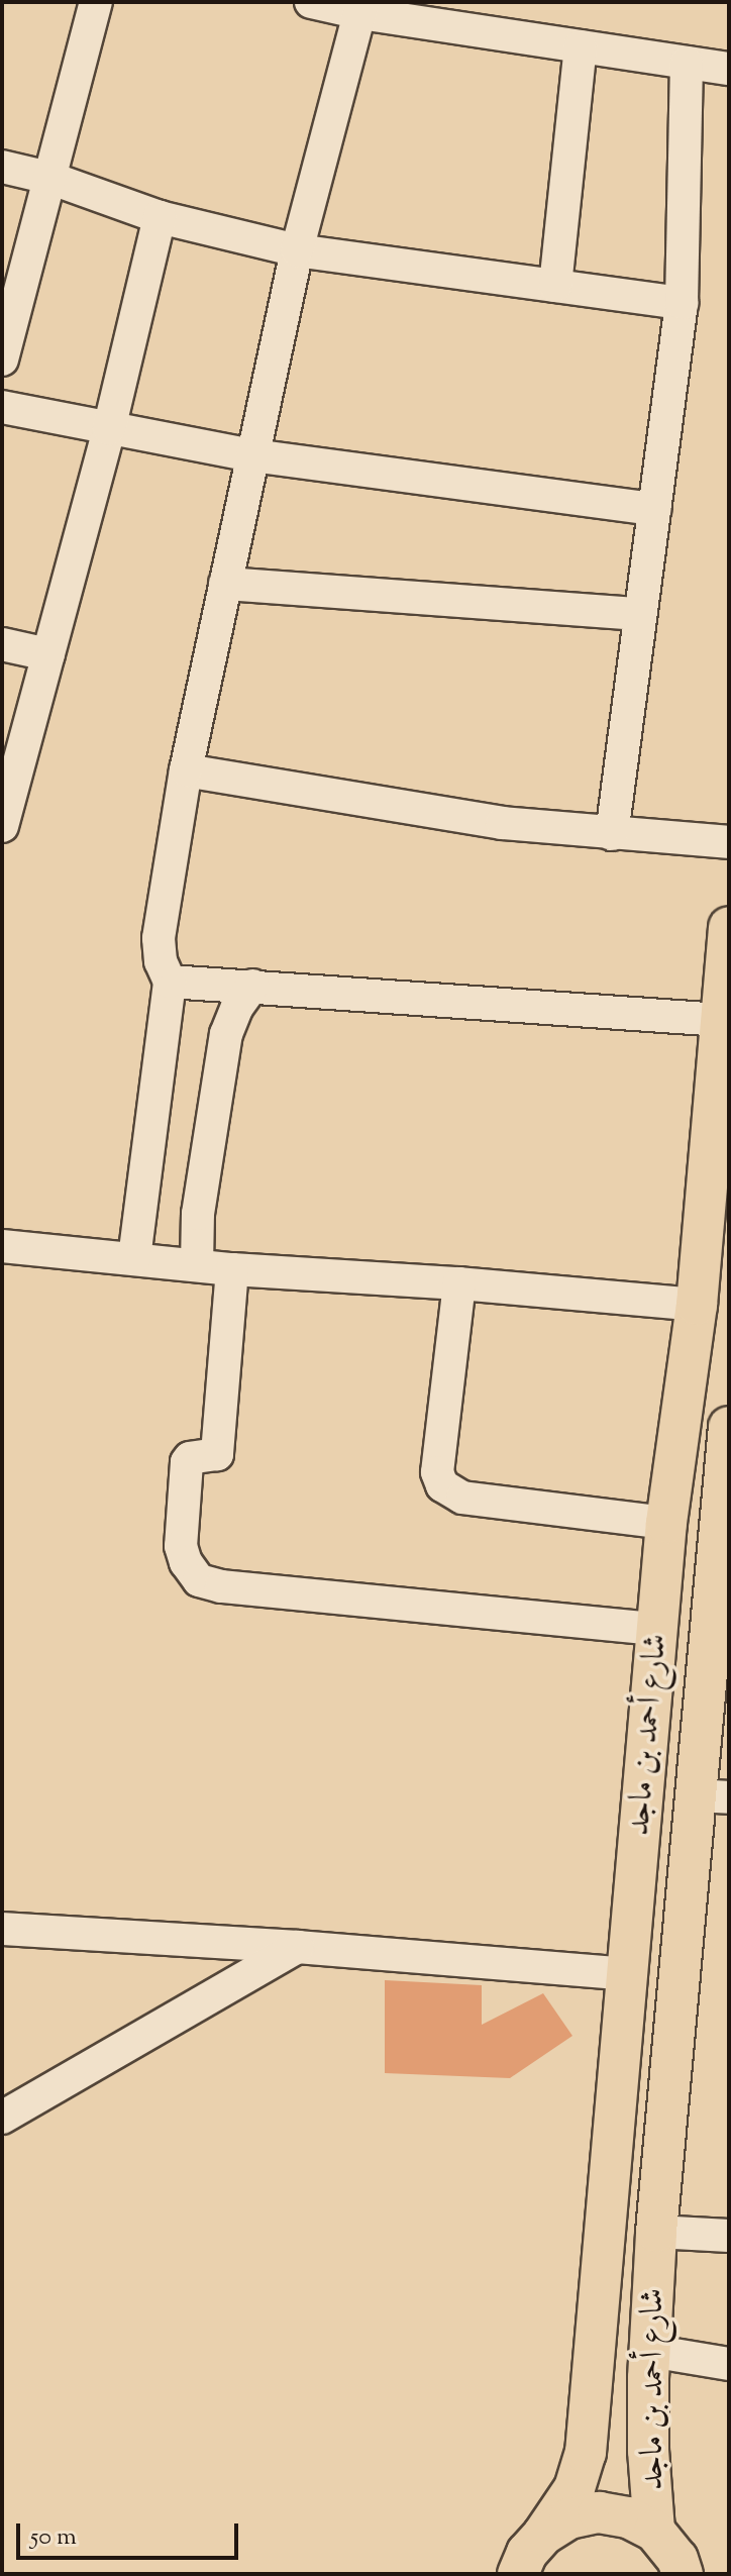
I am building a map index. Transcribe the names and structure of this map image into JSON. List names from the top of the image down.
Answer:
{
  "streets": {
    "main road": ["شارع أحمد بن ماجد"]
  },
  "scale_bar": "50 m"
}
